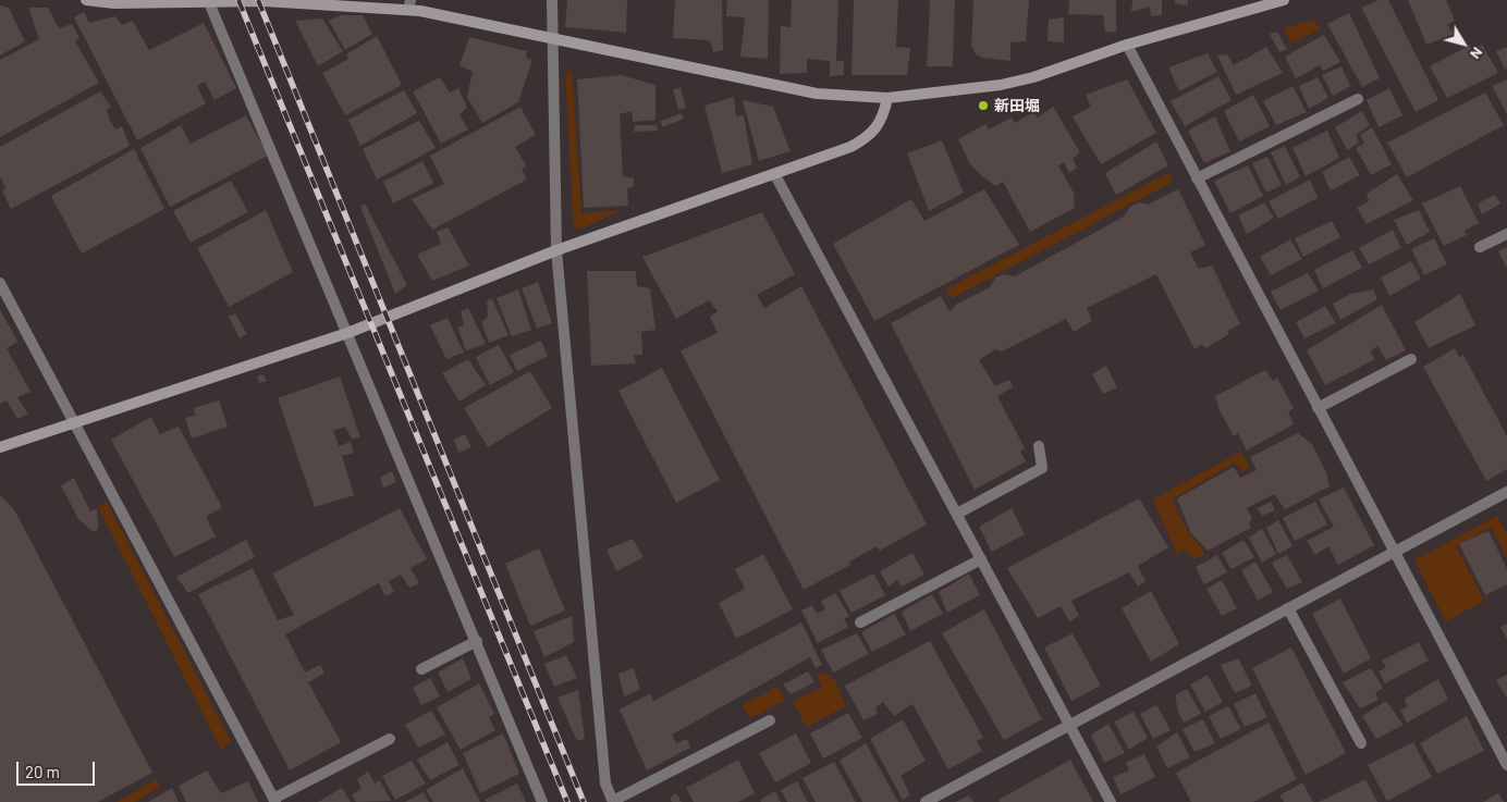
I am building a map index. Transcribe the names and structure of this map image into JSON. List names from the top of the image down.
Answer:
{
  "places": ["新田堀"],
  "scale_bar": "20 m",
  "north": "bottom right"
}
